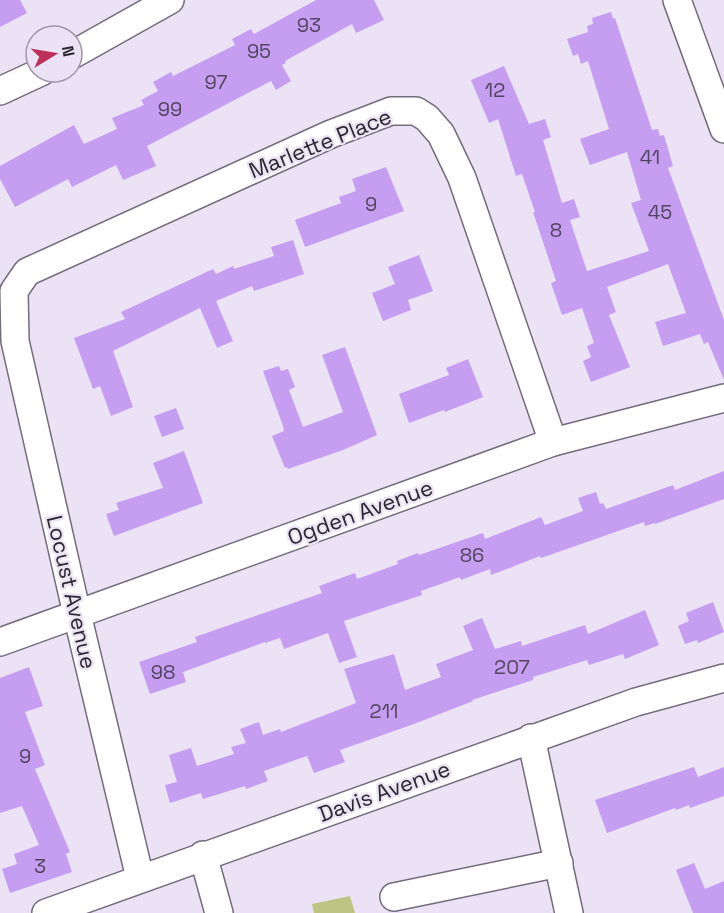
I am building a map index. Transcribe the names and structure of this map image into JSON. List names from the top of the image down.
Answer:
{
  "streets": {
    "street": [
      "Marlette Place",
      "Ogden Avenue",
      "Locust Avenue",
      "Davis Avenue"
    ]
  },
  "crossings": [
    ["Marlette Place", "Ogden Avenue"],
    ["Marlette Place", "Locust Avenue"],
    ["Ogden Avenue", "Locust Avenue"],
    ["Locust Avenue", "Davis Avenue"]
  ],
  "house_numbers": [
    "93",
    "95",
    "97",
    "12",
    "99",
    "41",
    "9",
    "45",
    "8",
    "86",
    "207",
    "98",
    "211",
    "9",
    "3"
  ],
  "north": "right"
}
